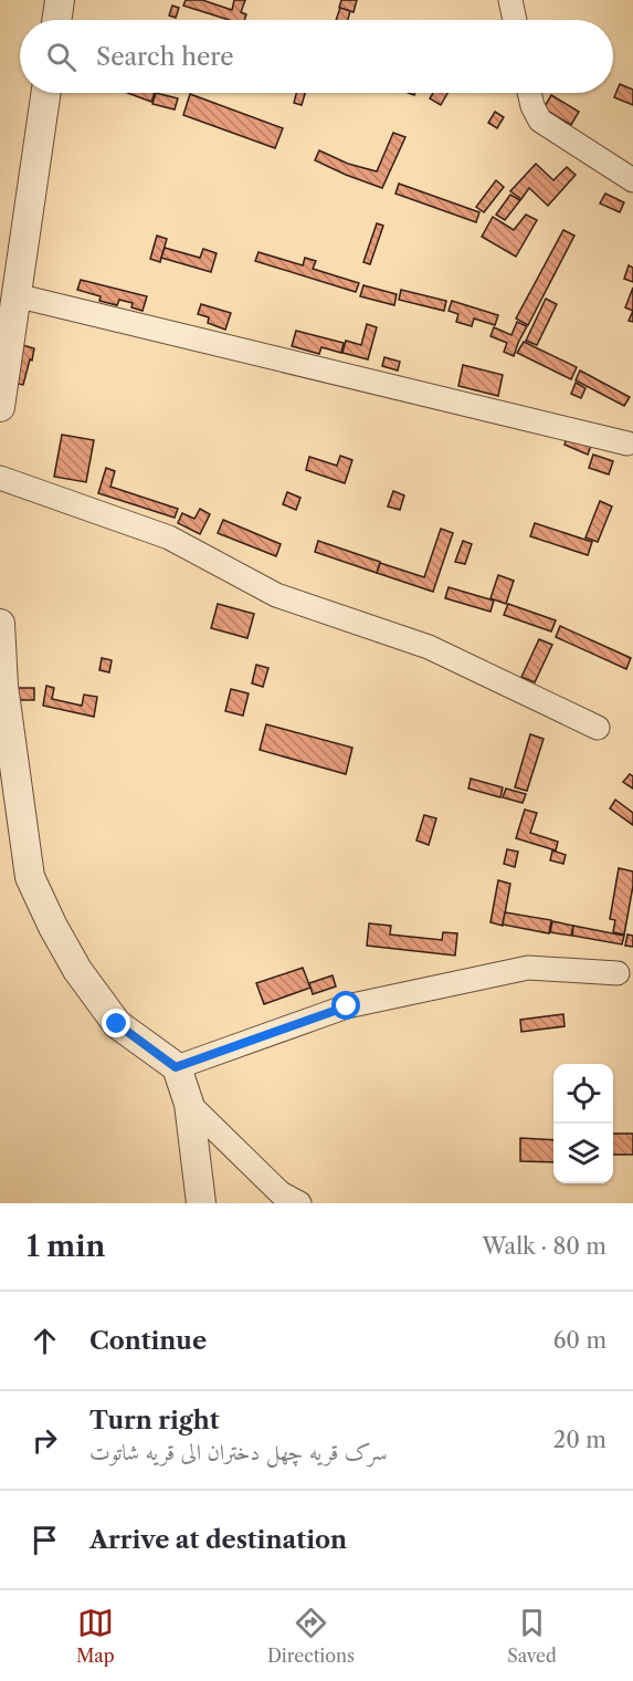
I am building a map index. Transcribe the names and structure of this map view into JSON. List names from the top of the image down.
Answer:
{
  "page": {
    "search": "Search here",
    "heading": ["1 min", "Walk · 80 m"],
    "list": [
      ["Continue", "60 m"],
      ["Turn right", "سرک قریه چهل دختران الی قریه شاتوت", "20 m"],
      "Arrive at destination"
    ],
    "nav": ["Map", "Directions", "Saved"]
  }
}
